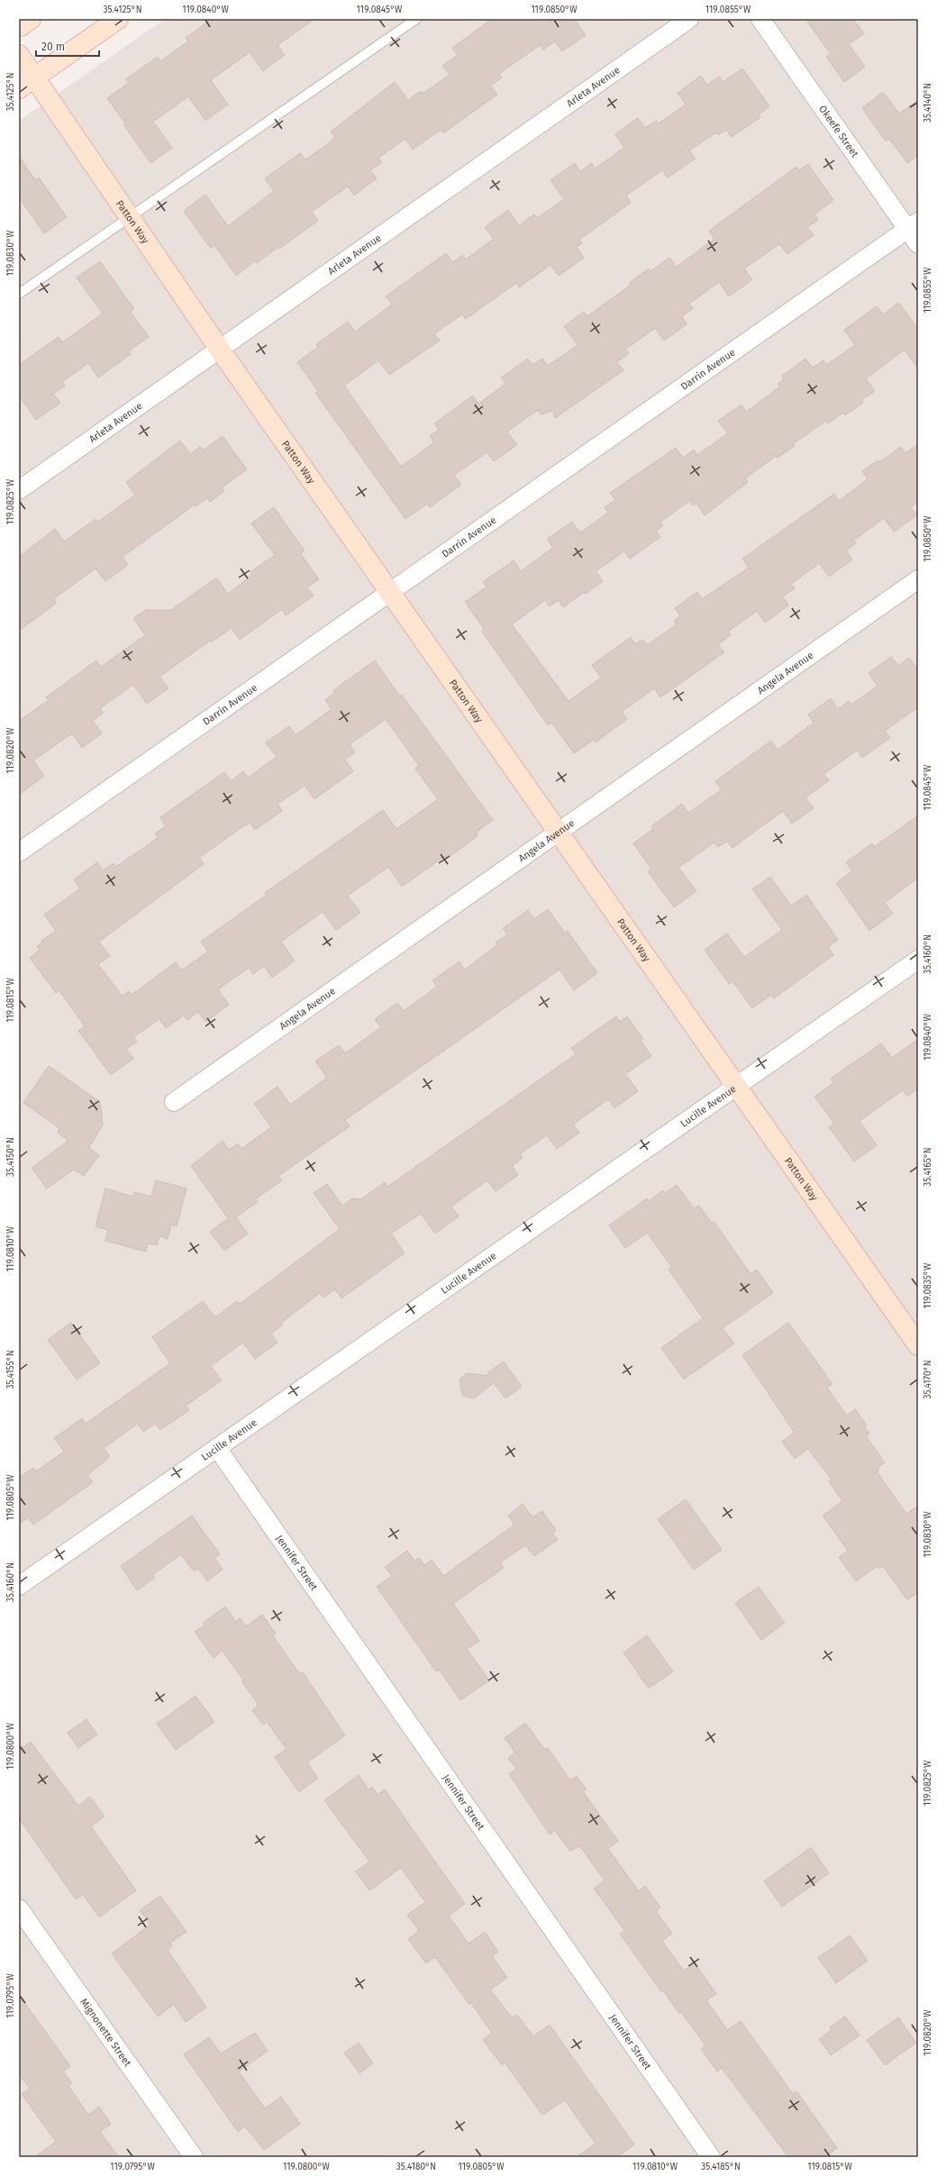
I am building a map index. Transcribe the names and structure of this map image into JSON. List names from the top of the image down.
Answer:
{
  "streets": {
    "street": [
      "Arleta Avenue",
      "Okeefe Street",
      "Patton Way",
      "Darrin Avenue",
      "Angela Avenue",
      "Lucille Avenue",
      "Jennifer Street",
      "Mignonette Street"
    ]
  },
  "crossings": [
    ["Arleta Avenue", "Patton Way"],
    ["Okeefe Street", "Darrin Avenue"],
    ["Patton Way", "Darrin Avenue"],
    ["Patton Way", "Angela Avenue"],
    ["Patton Way", "Lucille Avenue"],
    ["Lucille Avenue", "Jennifer Street"]
  ],
  "scale_bar": "20 m",
  "coordinates": [
    "35.4125°N",
    "119.0840°W",
    "119.0845°W",
    "119.0850°W",
    "119.0855°W",
    "35.4140°N",
    "119.0830°W",
    "119.0825°W",
    "119.0820°W",
    "35.4160°N",
    "119.0815°W",
    "35.4150°N",
    "35.4165°N",
    "119.0810°W",
    "119.0835°W",
    "35.4155°N",
    "35.4170°N",
    "119.0805°W",
    "119.0800°W",
    "119.0795°W",
    "35.4180°N",
    "35.4185°N"
  ]
}
